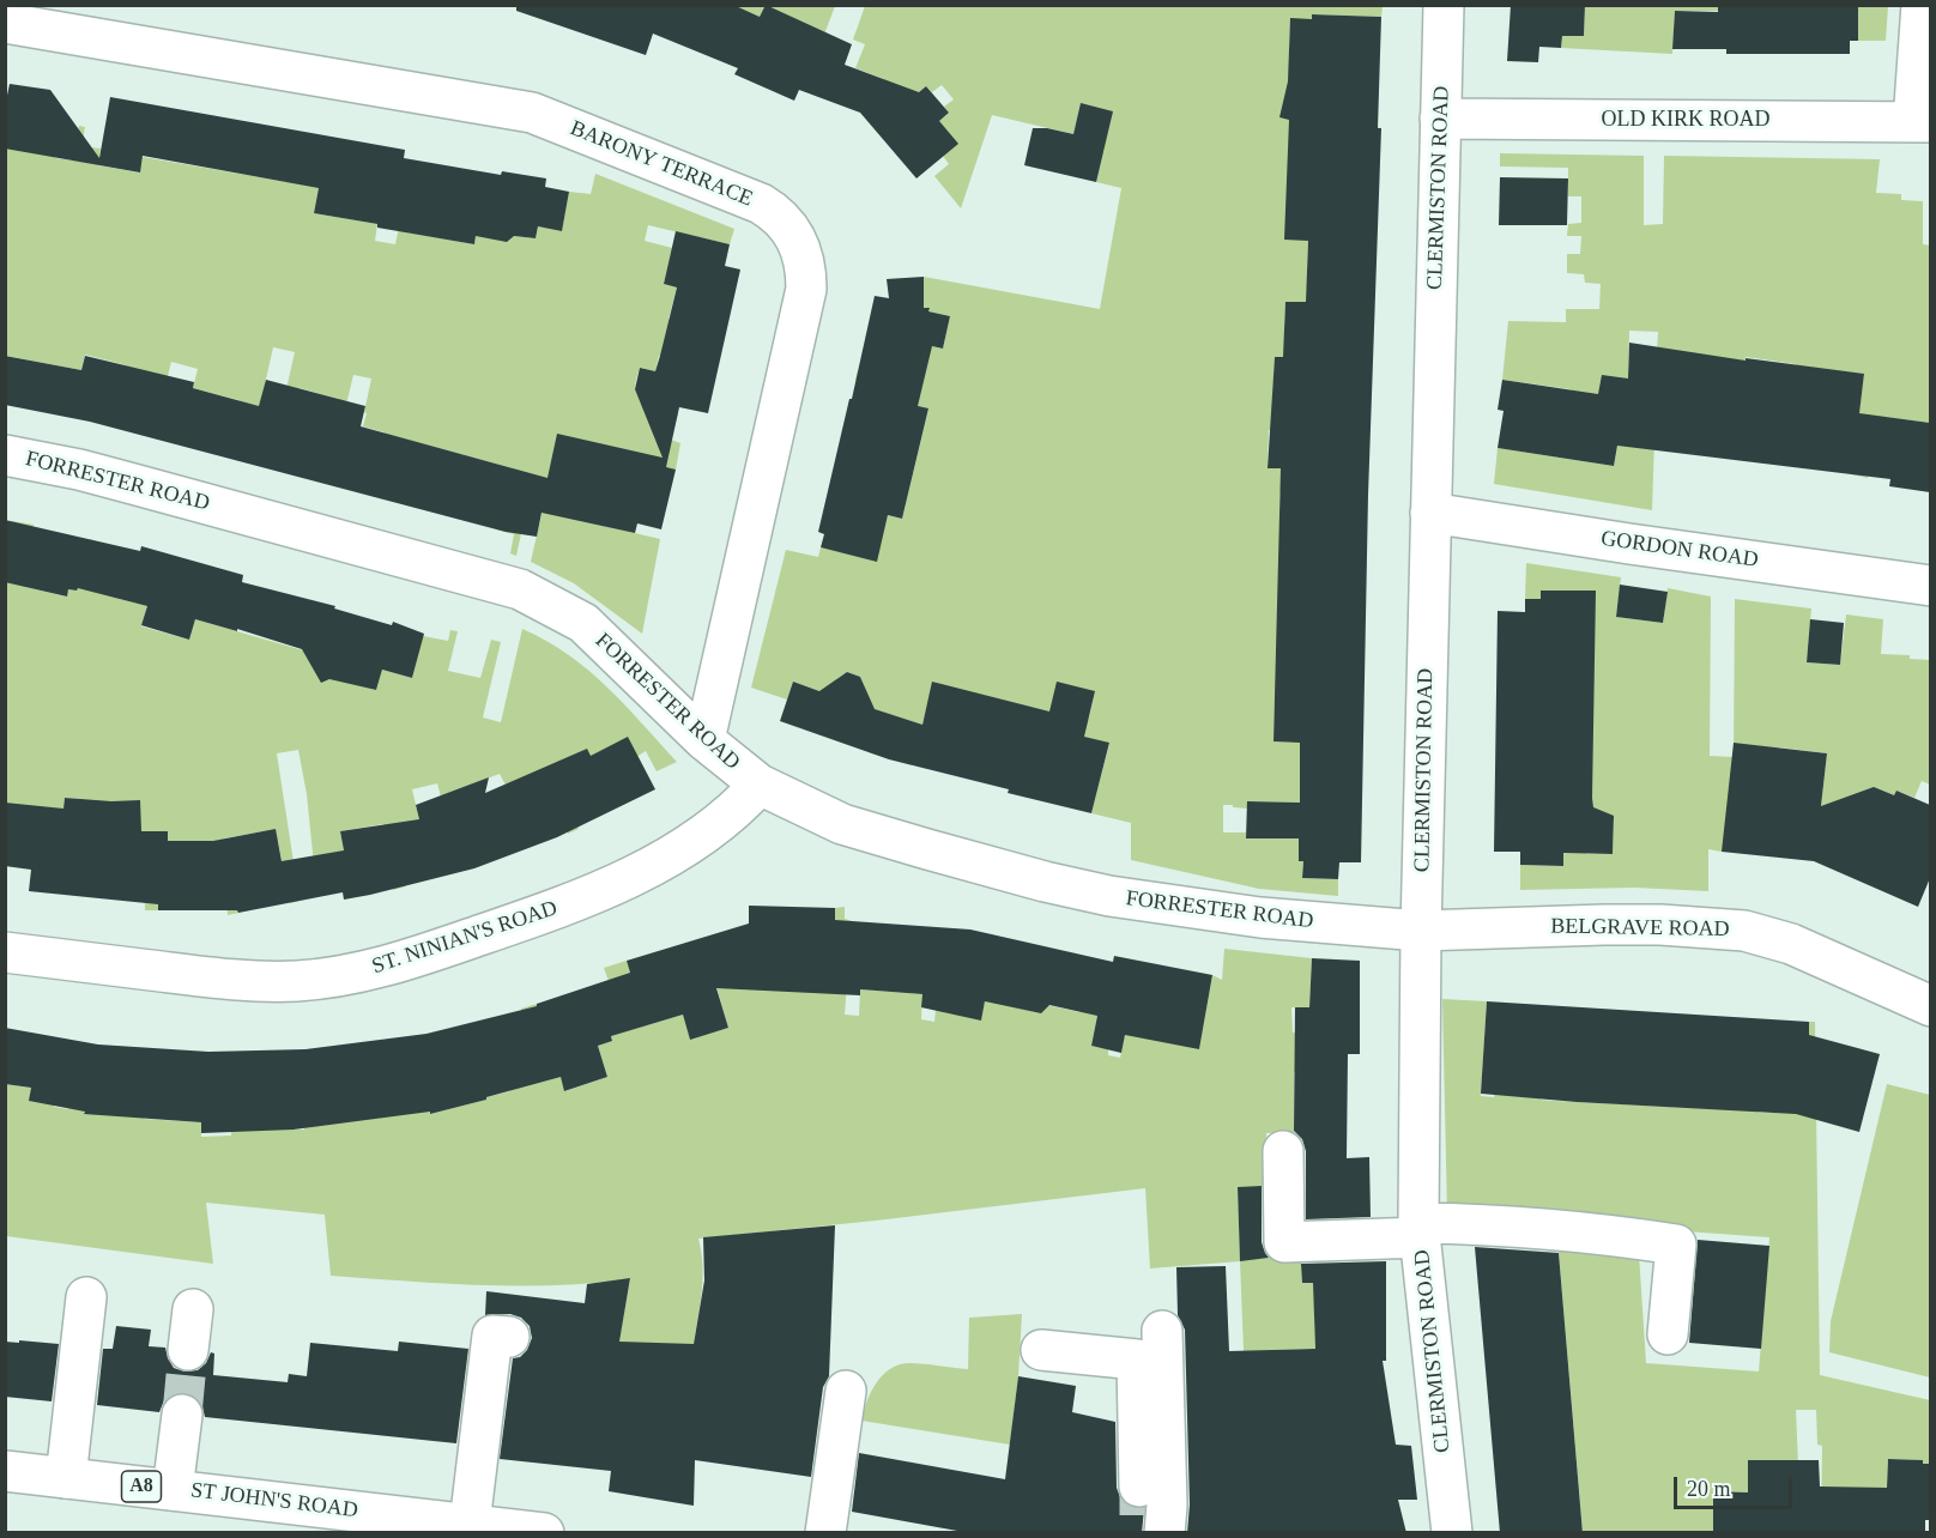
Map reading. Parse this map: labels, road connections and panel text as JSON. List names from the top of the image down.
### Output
{
  "streets": {
    "street": [
      "OLD KIRK ROAD",
      "BARONY TERRACE",
      "CLERMISTON ROAD",
      "FORRESTER ROAD",
      "GORDON ROAD",
      "BELGRAVE ROAD",
      "ST. NINIAN'S ROAD",
      "A8",
      "ST JOHN'S ROAD"
    ]
  },
  "crossings": [
    ["OLD KIRK ROAD", "CLERMISTON ROAD"],
    ["BARONY TERRACE", "FORRESTER ROAD"],
    ["CLERMISTON ROAD", "FORRESTER ROAD"],
    ["CLERMISTON ROAD", "GORDON ROAD"],
    ["CLERMISTON ROAD", "BELGRAVE ROAD"],
    ["FORRESTER ROAD", "BELGRAVE ROAD"],
    ["FORRESTER ROAD", "ST. NINIAN'S ROAD"]
  ],
  "scale_bar": "20 m"
}
